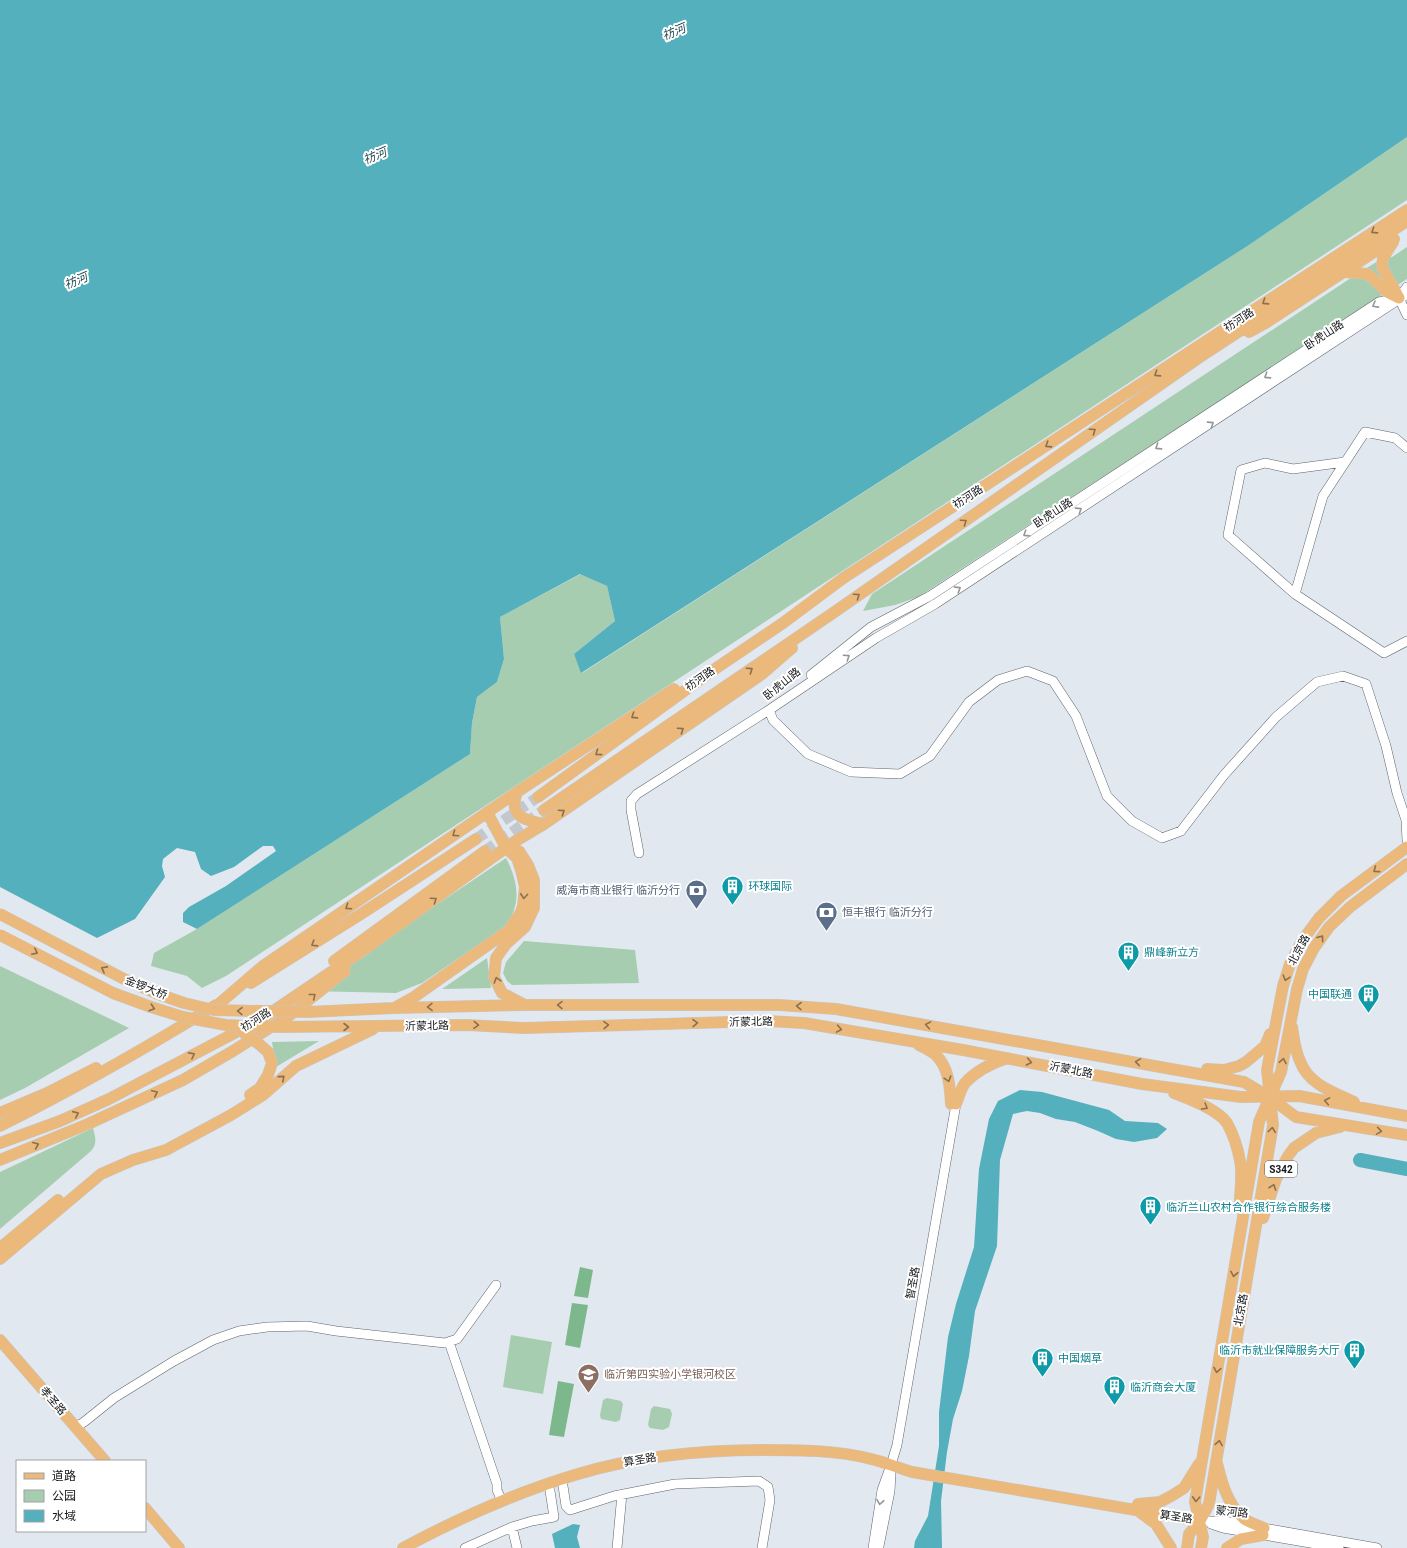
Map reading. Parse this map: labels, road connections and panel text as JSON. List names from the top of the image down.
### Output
{
  "streets": {
    "main road": [
      "祊河路",
      "北京路",
      "金锣大桥",
      "沂蒙北路",
      "S342",
      "孝圣路",
      "算圣路"
    ],
    "street": ["卧虎山路", "智圣路", "蒙河路"]
  },
  "crossings": [
    ["北京路", "沂蒙北路"],
    ["北京路", "S342"],
    ["北京路", "算圣路"],
    ["北京路", "蒙河路"],
    ["金锣大桥", "沂蒙北路"],
    ["沂蒙北路", "S342"],
    ["智圣路", "算圣路"],
    ["算圣路", "蒙河路"]
  ],
  "water": ["祊河"],
  "places": {
    "building": [
      "环球国际",
      "鼎峰新立方",
      "中国联通",
      "临沂兰山农村合作银行综合服务楼",
      "临沂市就业保障服务大厅",
      "中国烟草",
      "临沂商会大厦"
    ],
    "bank": ["威海市商业银行 临沂分行", "恒丰银行 临沂分行"],
    "school or university": ["临沂第四实验小学银河校区"]
  },
  "legend": ["道路", "公园", "水域"]
}
